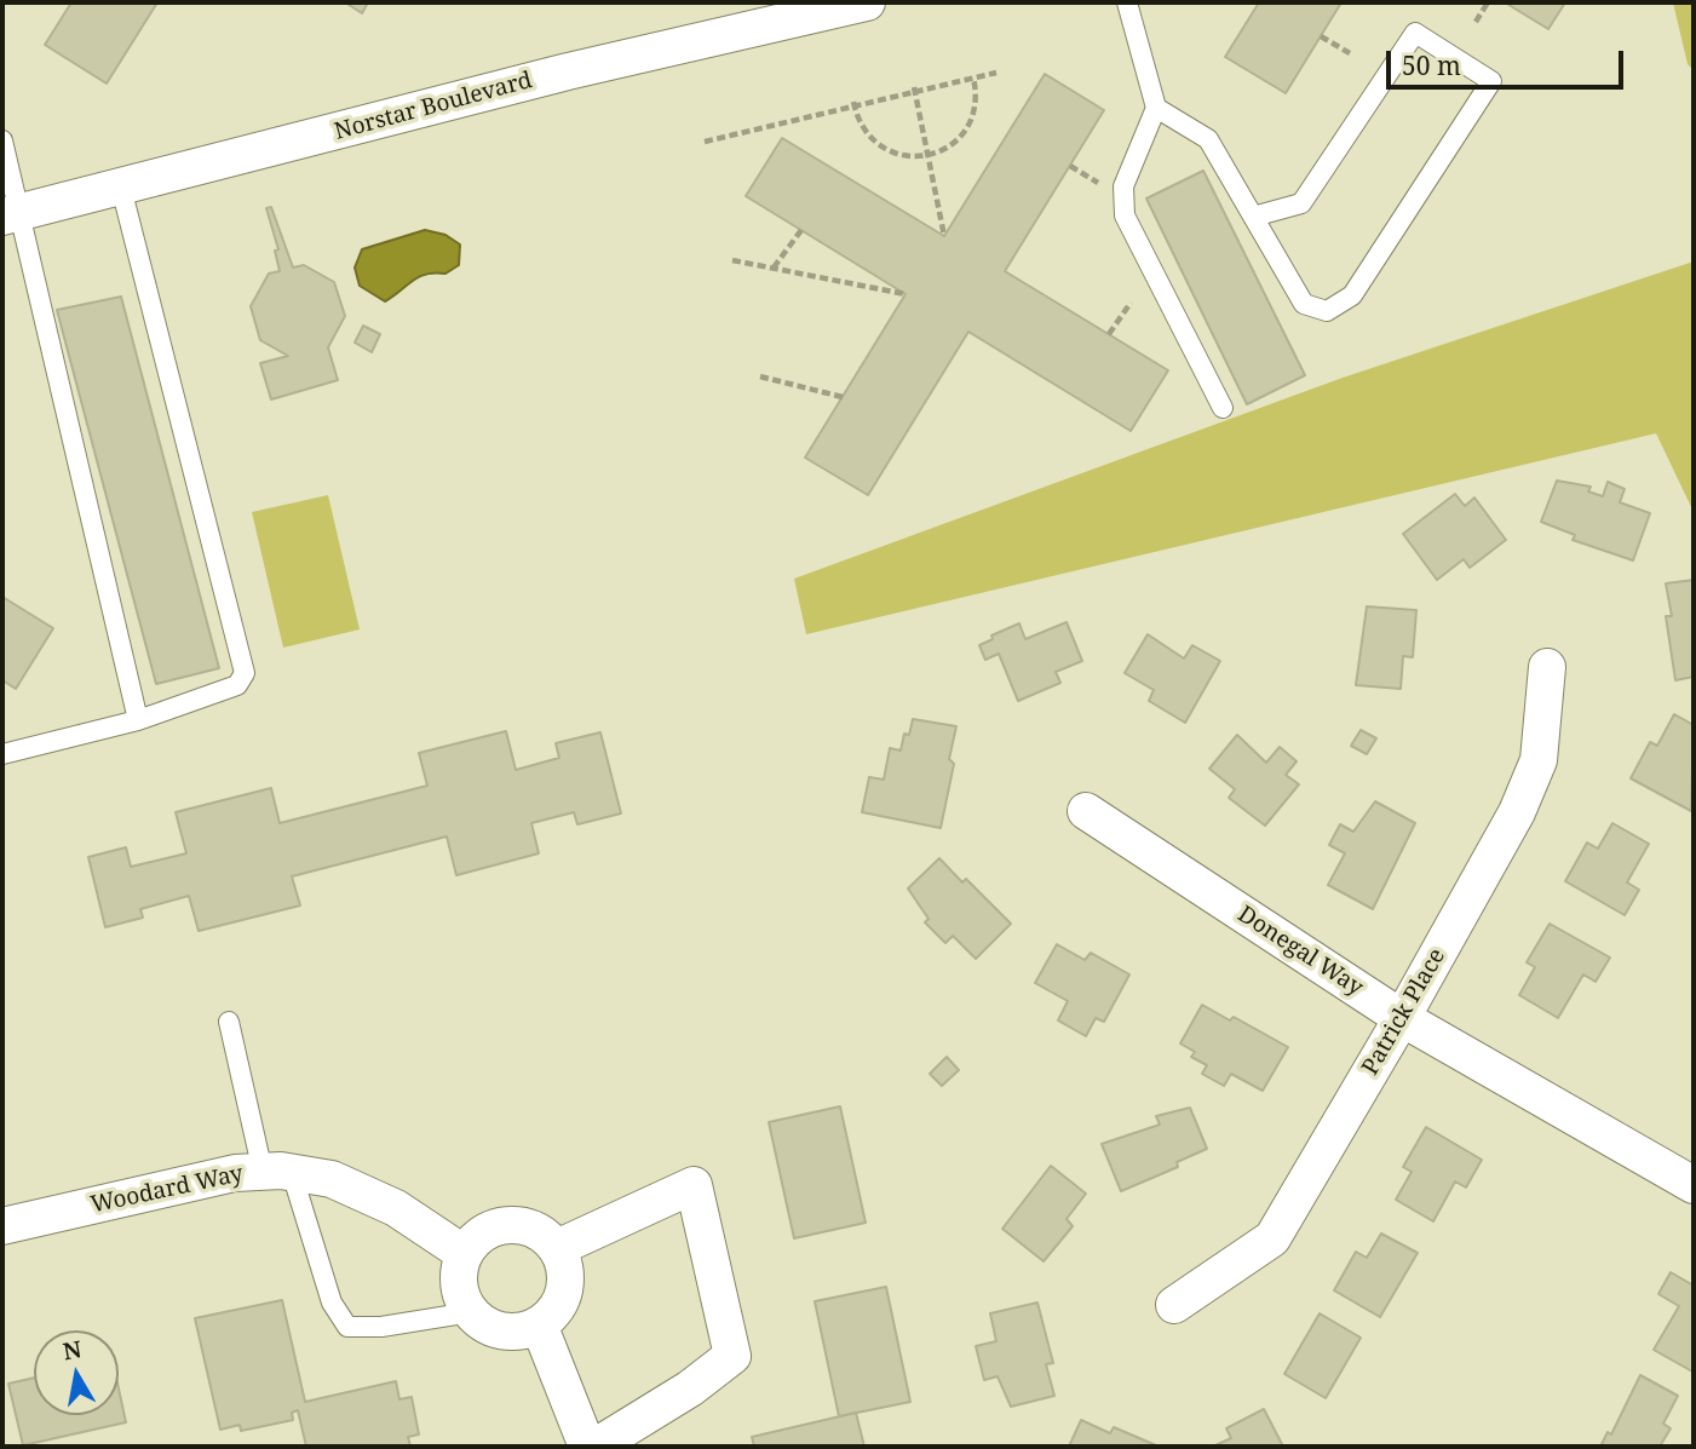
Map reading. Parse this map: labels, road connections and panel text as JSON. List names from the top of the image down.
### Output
{
  "streets": {
    "street": [
      "Norstar Boulevard",
      "Donegal Way",
      "Patrick Place",
      "Woodard Way"
    ]
  },
  "crossings": [
    ["Donegal Way", "Patrick Place"]
  ],
  "scale_bar": "50 m",
  "north": "top"
}
